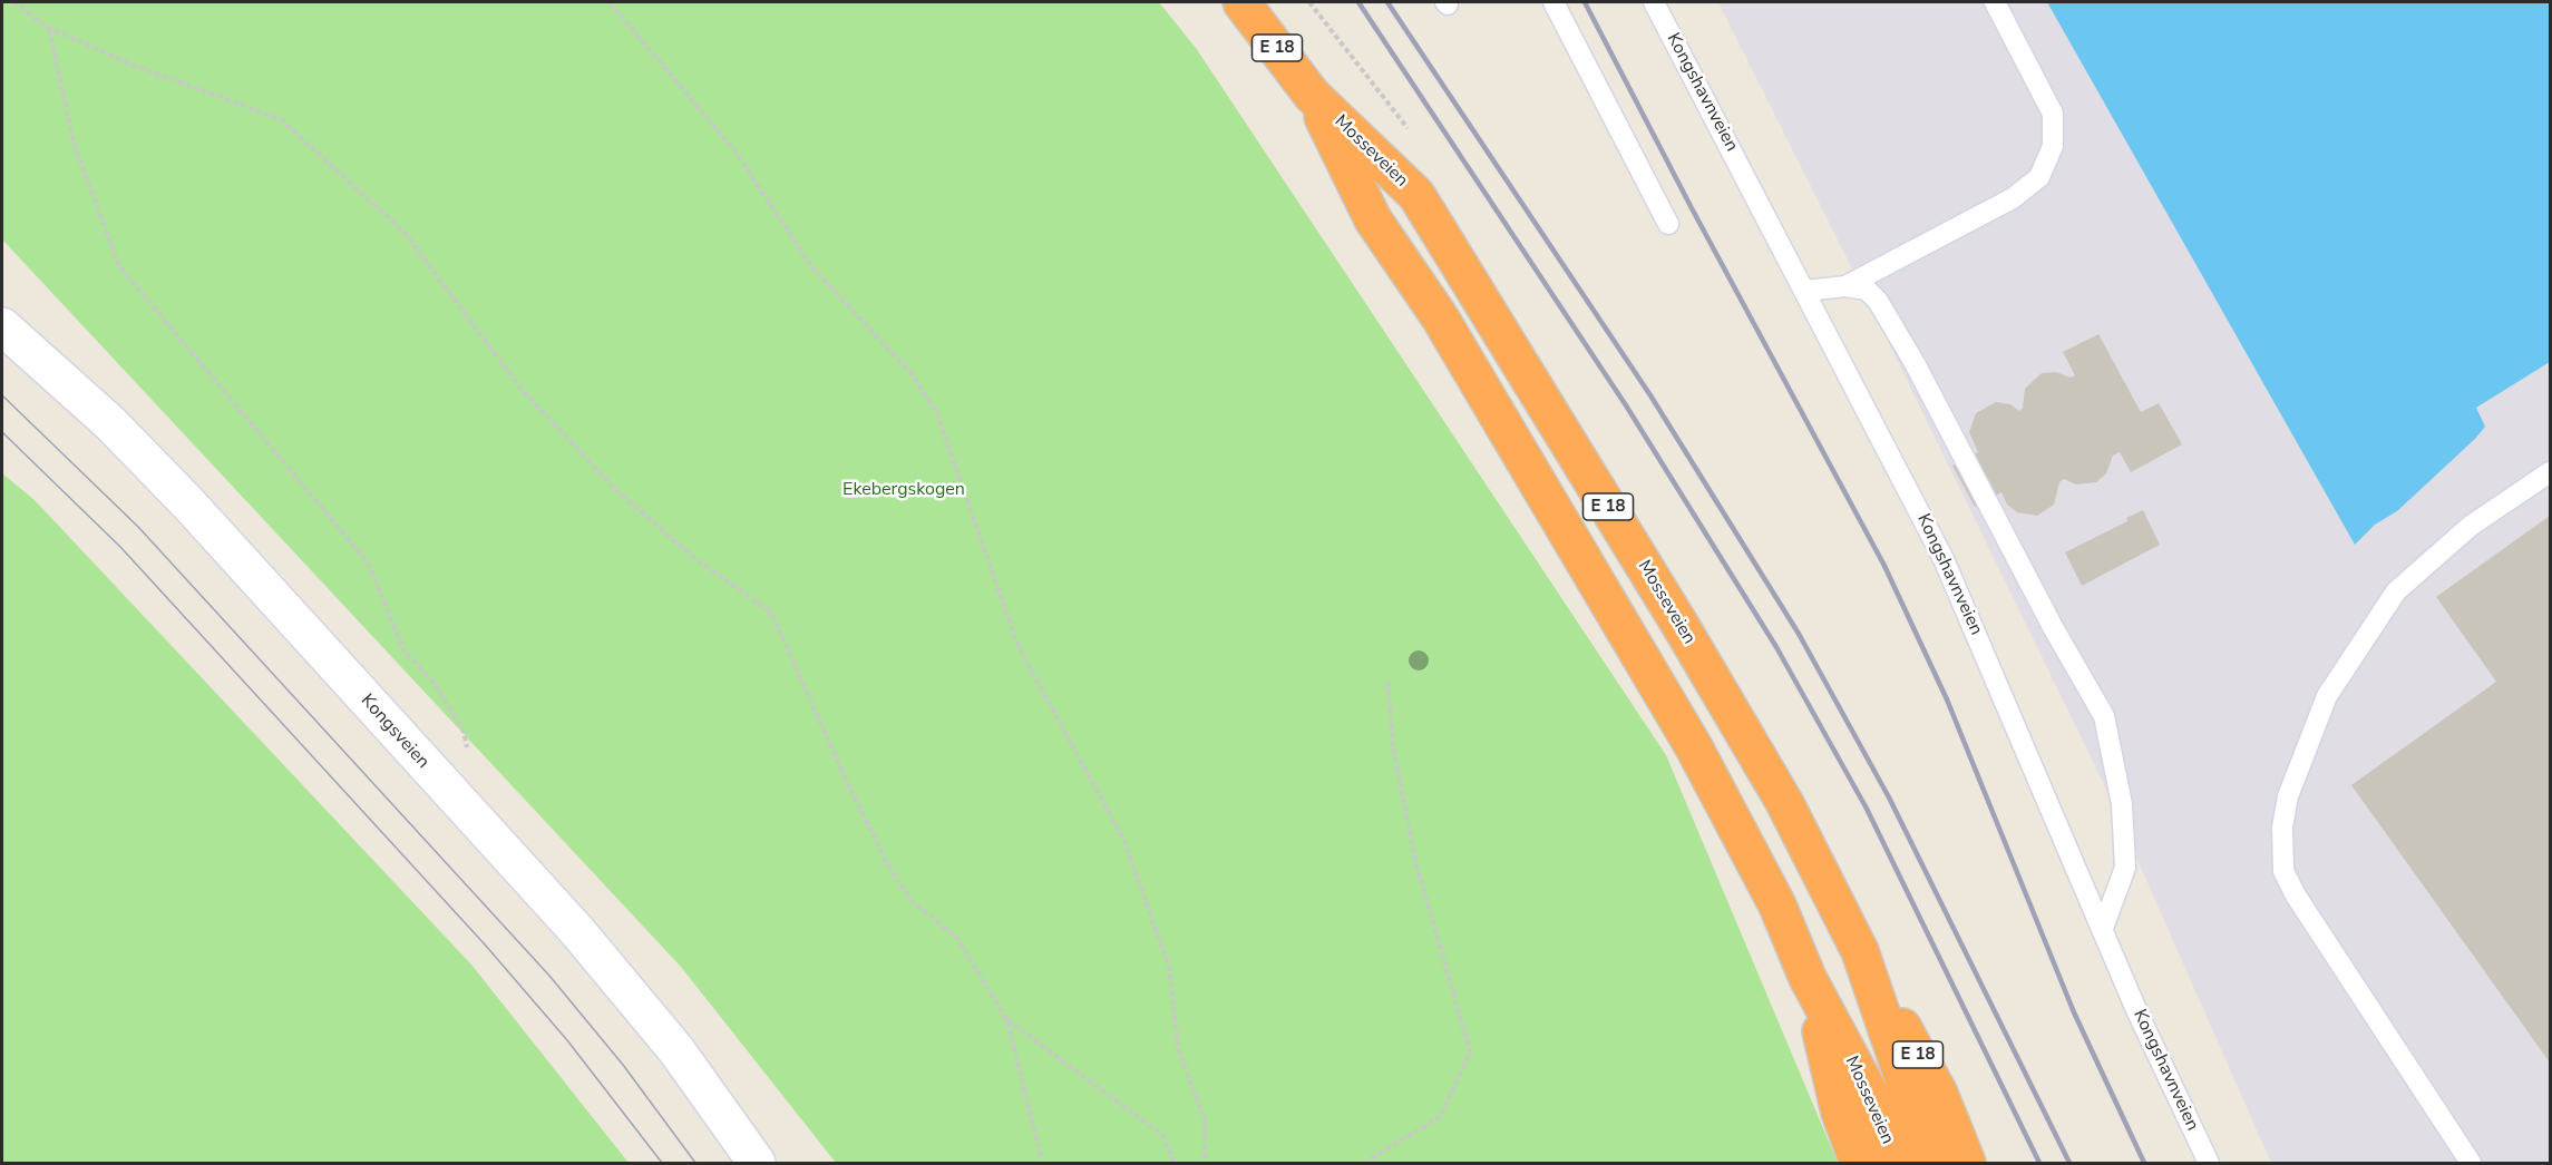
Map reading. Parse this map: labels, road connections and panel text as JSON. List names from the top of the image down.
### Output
{
  "streets": {
    "highway": ["E 18", "Mosseveien"],
    "main road": ["Kongsveien"],
    "lane": ["Kongshavnveien"]
  },
  "crossings": [
    ["E 18", "Mosseveien"]
  ],
  "parks": ["Ekebergskogen"]
}
